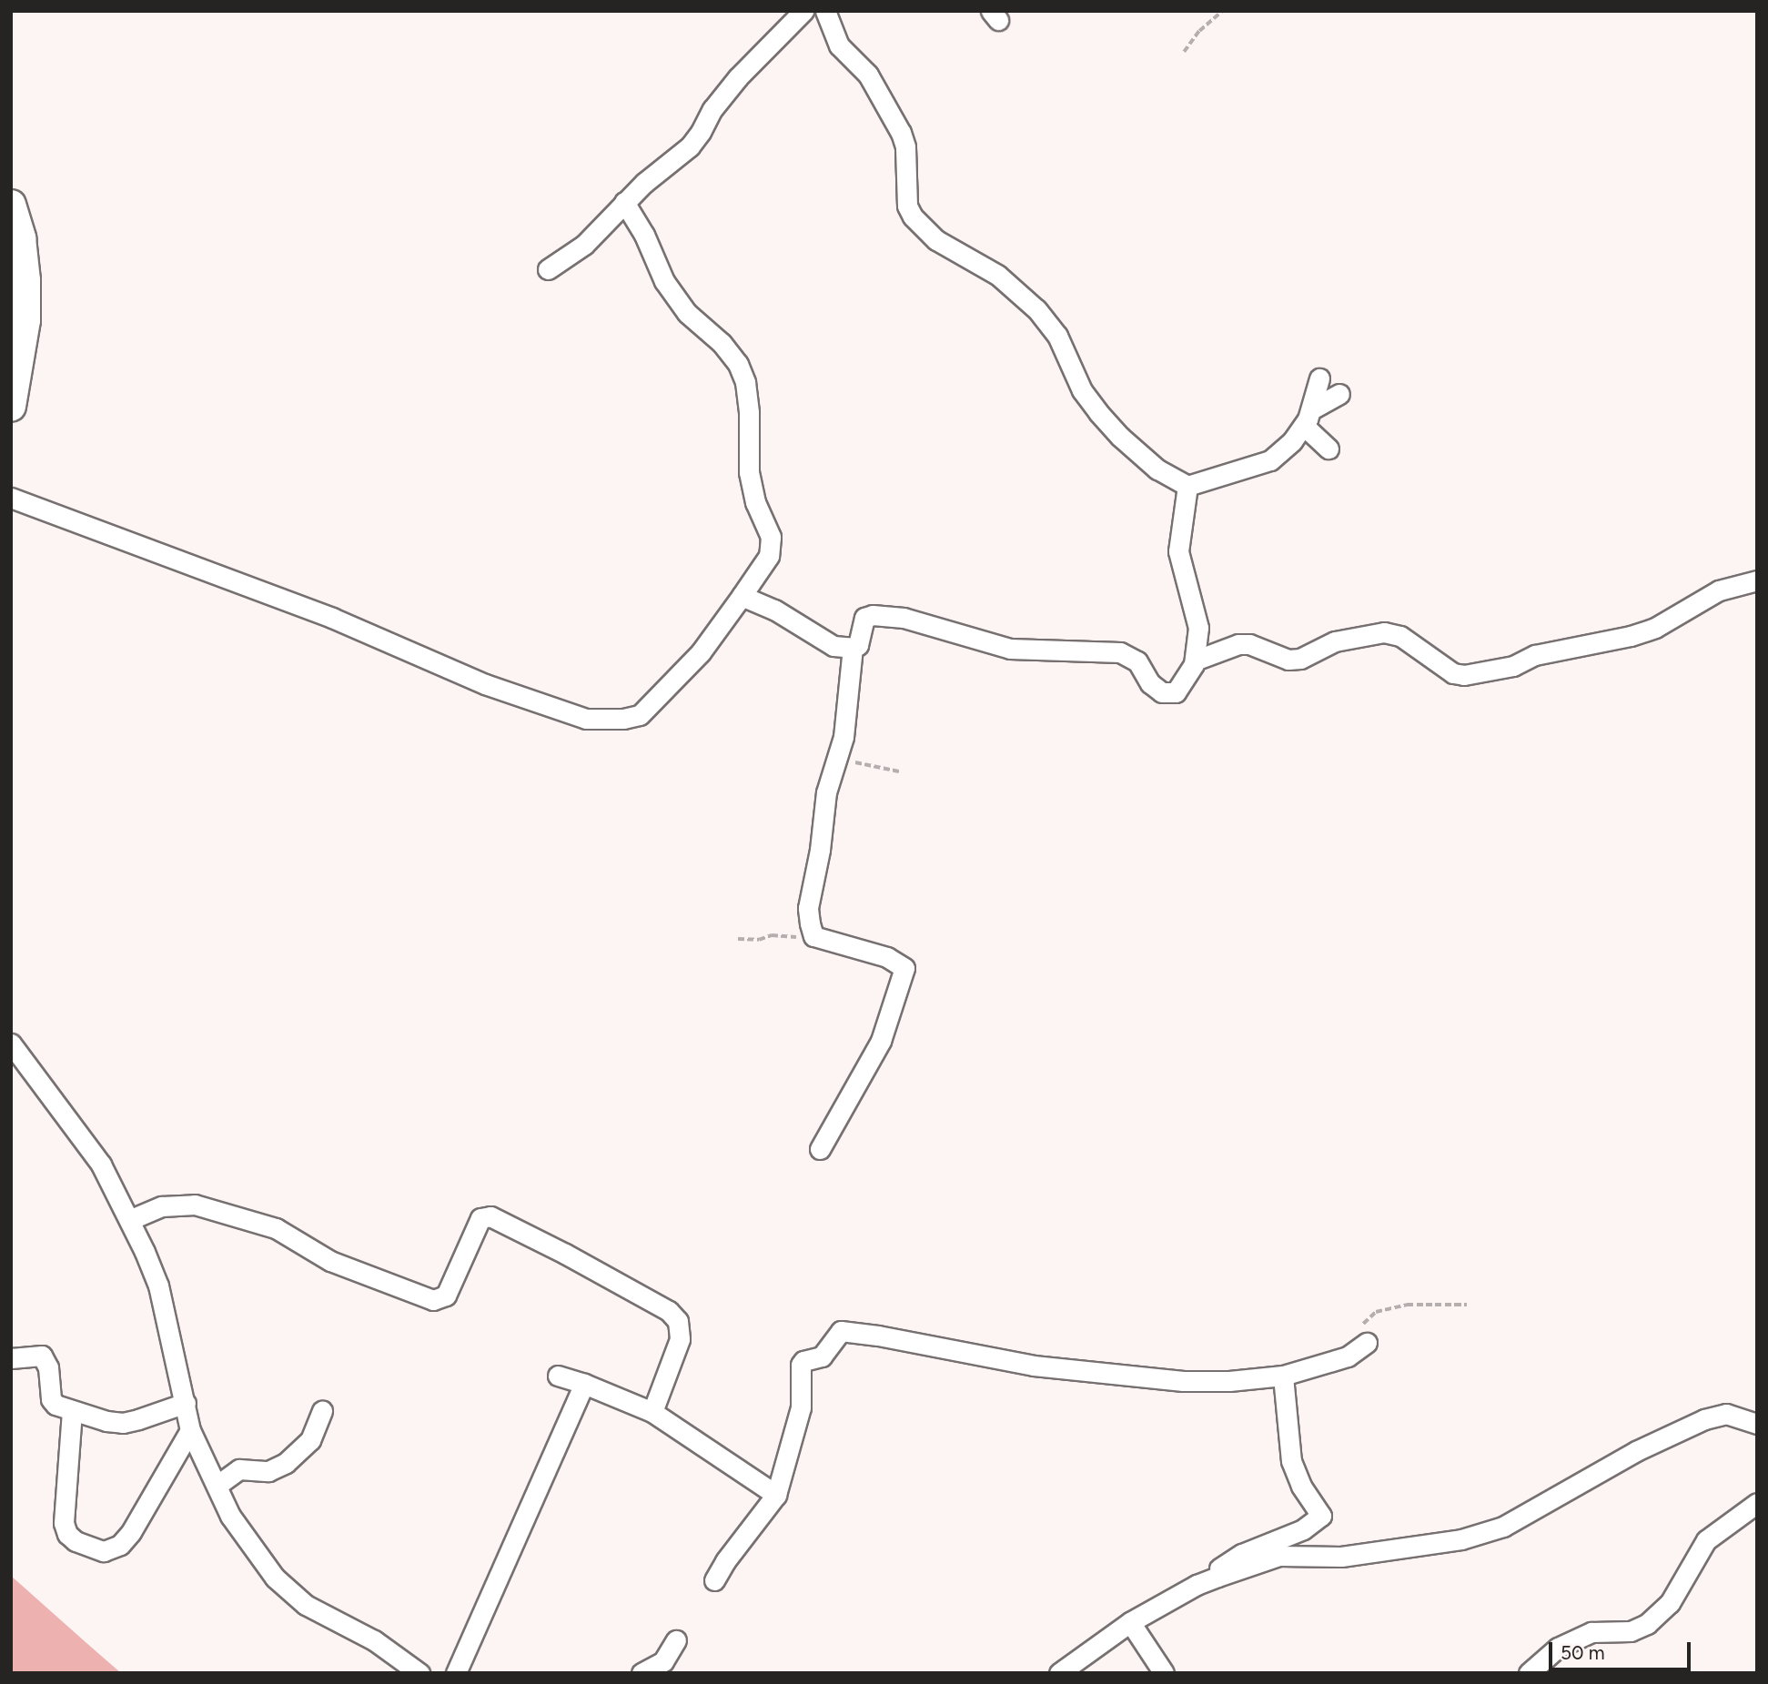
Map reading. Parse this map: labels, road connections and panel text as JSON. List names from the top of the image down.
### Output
{
  "scale_bar": "50 m"
}
